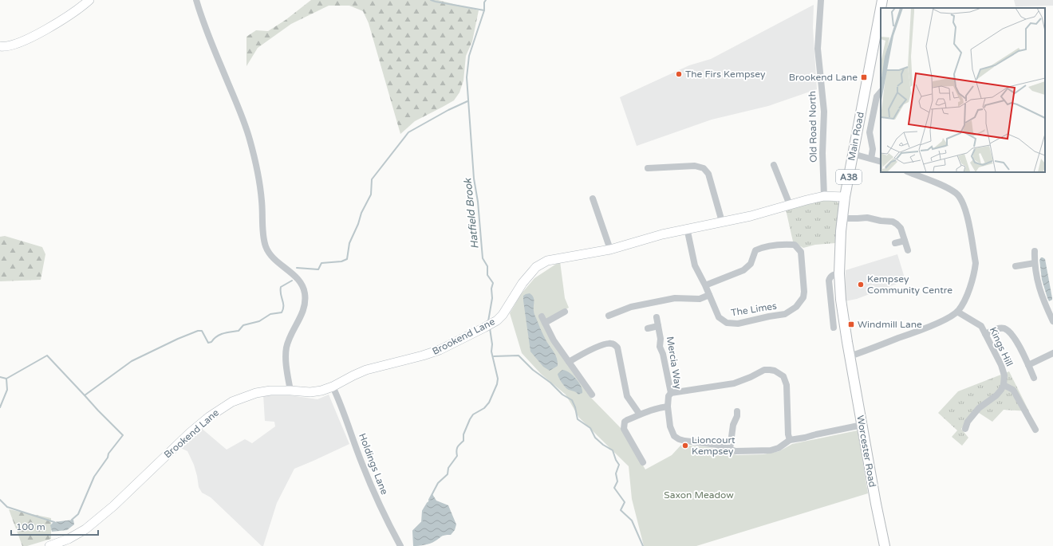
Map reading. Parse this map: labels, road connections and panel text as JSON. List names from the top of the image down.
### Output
{
  "streets": {
    "main road": ["Main Road", "A38", "Worcester Road"],
    "street": [
      "Old Road North",
      "The Limes",
      "Brookend Lane",
      "Kings Hill",
      "Mercia Way",
      "Holdings Lane"
    ]
  },
  "crossings": [
    ["Old Road North", "Brookend Lane"],
    ["Main Road", "Brookend Lane"],
    ["Main Road", "Worcester Road"],
    ["The Limes", "Brookend Lane"],
    ["Brookend Lane", "Holdings Lane"],
    ["Mercia Way", "Worcester Road"]
  ],
  "water": ["Hatfield Brook"],
  "parks": ["Saxon Meadow"],
  "places": {
    "other": ["The Firs Kempsey", "Kempsey Community Centre", "Lioncourt Kempsey"],
    "transit": ["Brookend Lane", "Windmill Lane"]
  },
  "scale_bar": "100 m"
}
